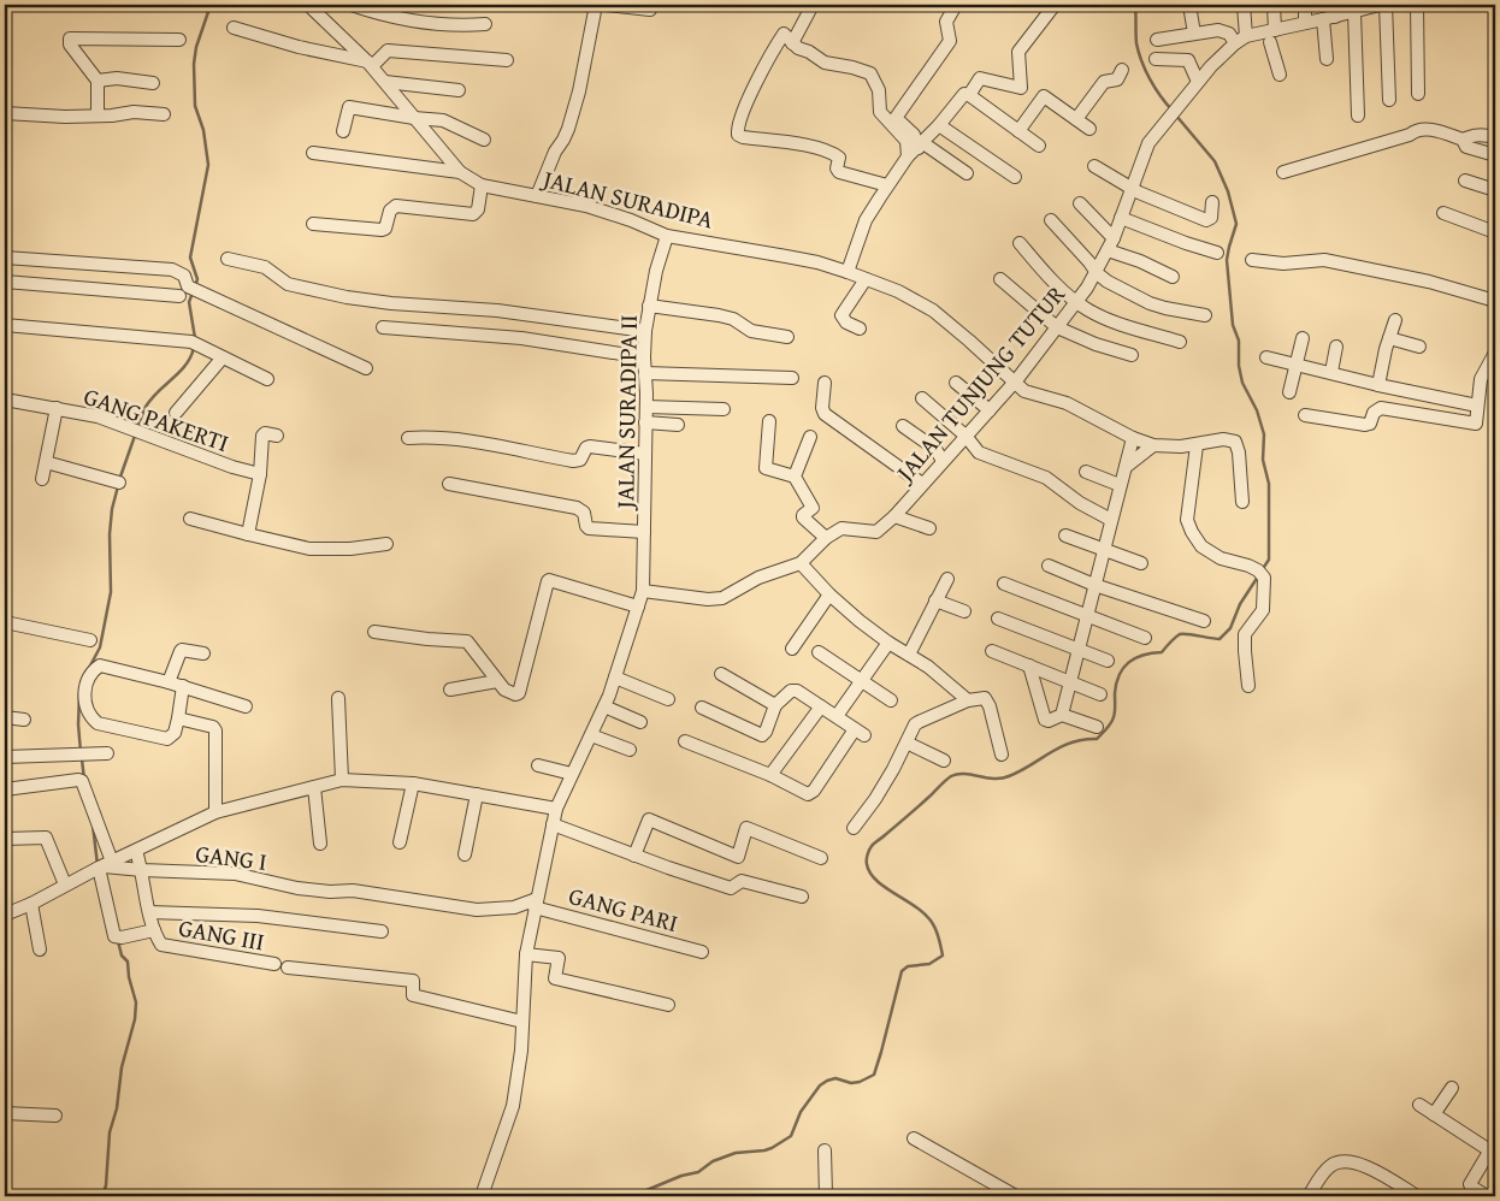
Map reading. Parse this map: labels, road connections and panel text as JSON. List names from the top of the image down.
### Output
{
  "streets": {
    "street": [
      "JALAN SURADIPA",
      "JALAN TUNJUNG TUTUR",
      "JALAN SURADIPA II",
      "GANG PAKERTI",
      "GANG I",
      "GANG PARI",
      "GANG III"
    ]
  },
  "crossings": [
    ["JALAN SURADIPA", "JALAN TUNJUNG TUTUR"],
    ["JALAN SURADIPA", "JALAN SURADIPA II"],
    ["JALAN TUNJUNG TUTUR", "JALAN SURADIPA II"],
    ["JALAN SURADIPA II", "GANG I"],
    ["JALAN SURADIPA II", "GANG PARI"],
    ["GANG I", "GANG PARI"],
    ["GANG I", "GANG III"]
  ]
}
